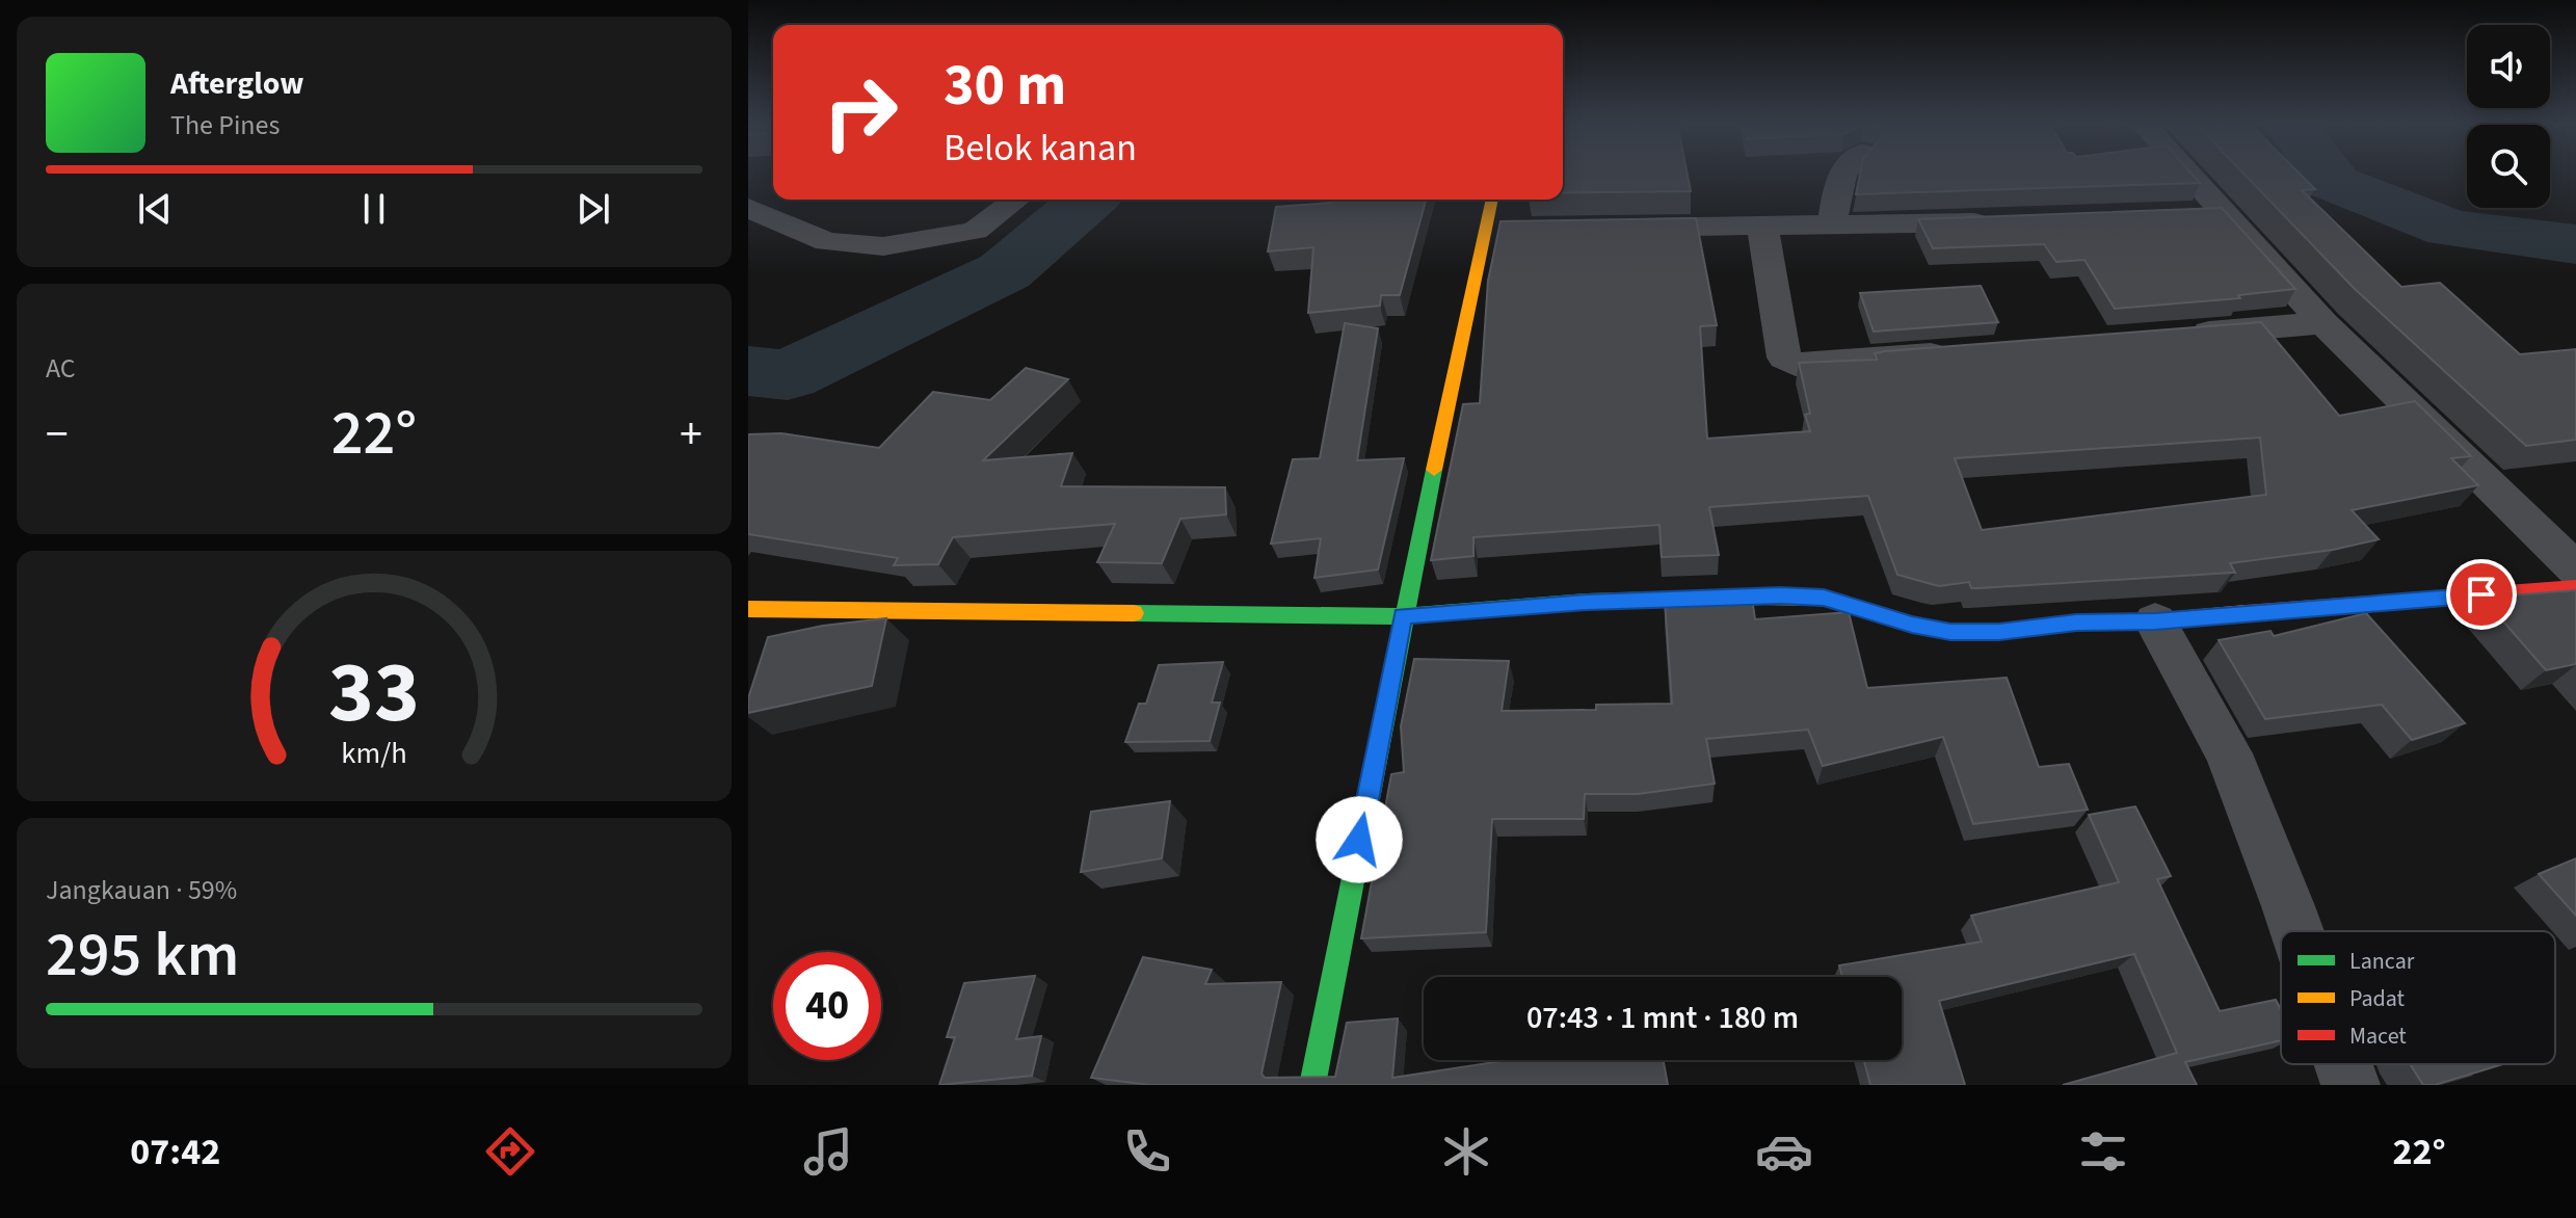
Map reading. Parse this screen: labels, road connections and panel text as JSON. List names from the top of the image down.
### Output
{
  "legend": ["Lancar", "Padat", "Macet"],
  "page": {
    "turn": ["30 m", "Belok kanan"],
    "song": ["Afterglow", "The Pines"],
    "tile": [
      "AC",
      ["Jangkauan · 59%", "295 km"]
    ],
    "heat": ["−", "22°", "+"],
    "limit": "40",
    "trip": "07:43 · 1 mnt · 180 m",
    "tabs": ["07:42", "22°"],
    "gauge": ["33", "km/h"]
  }
}
